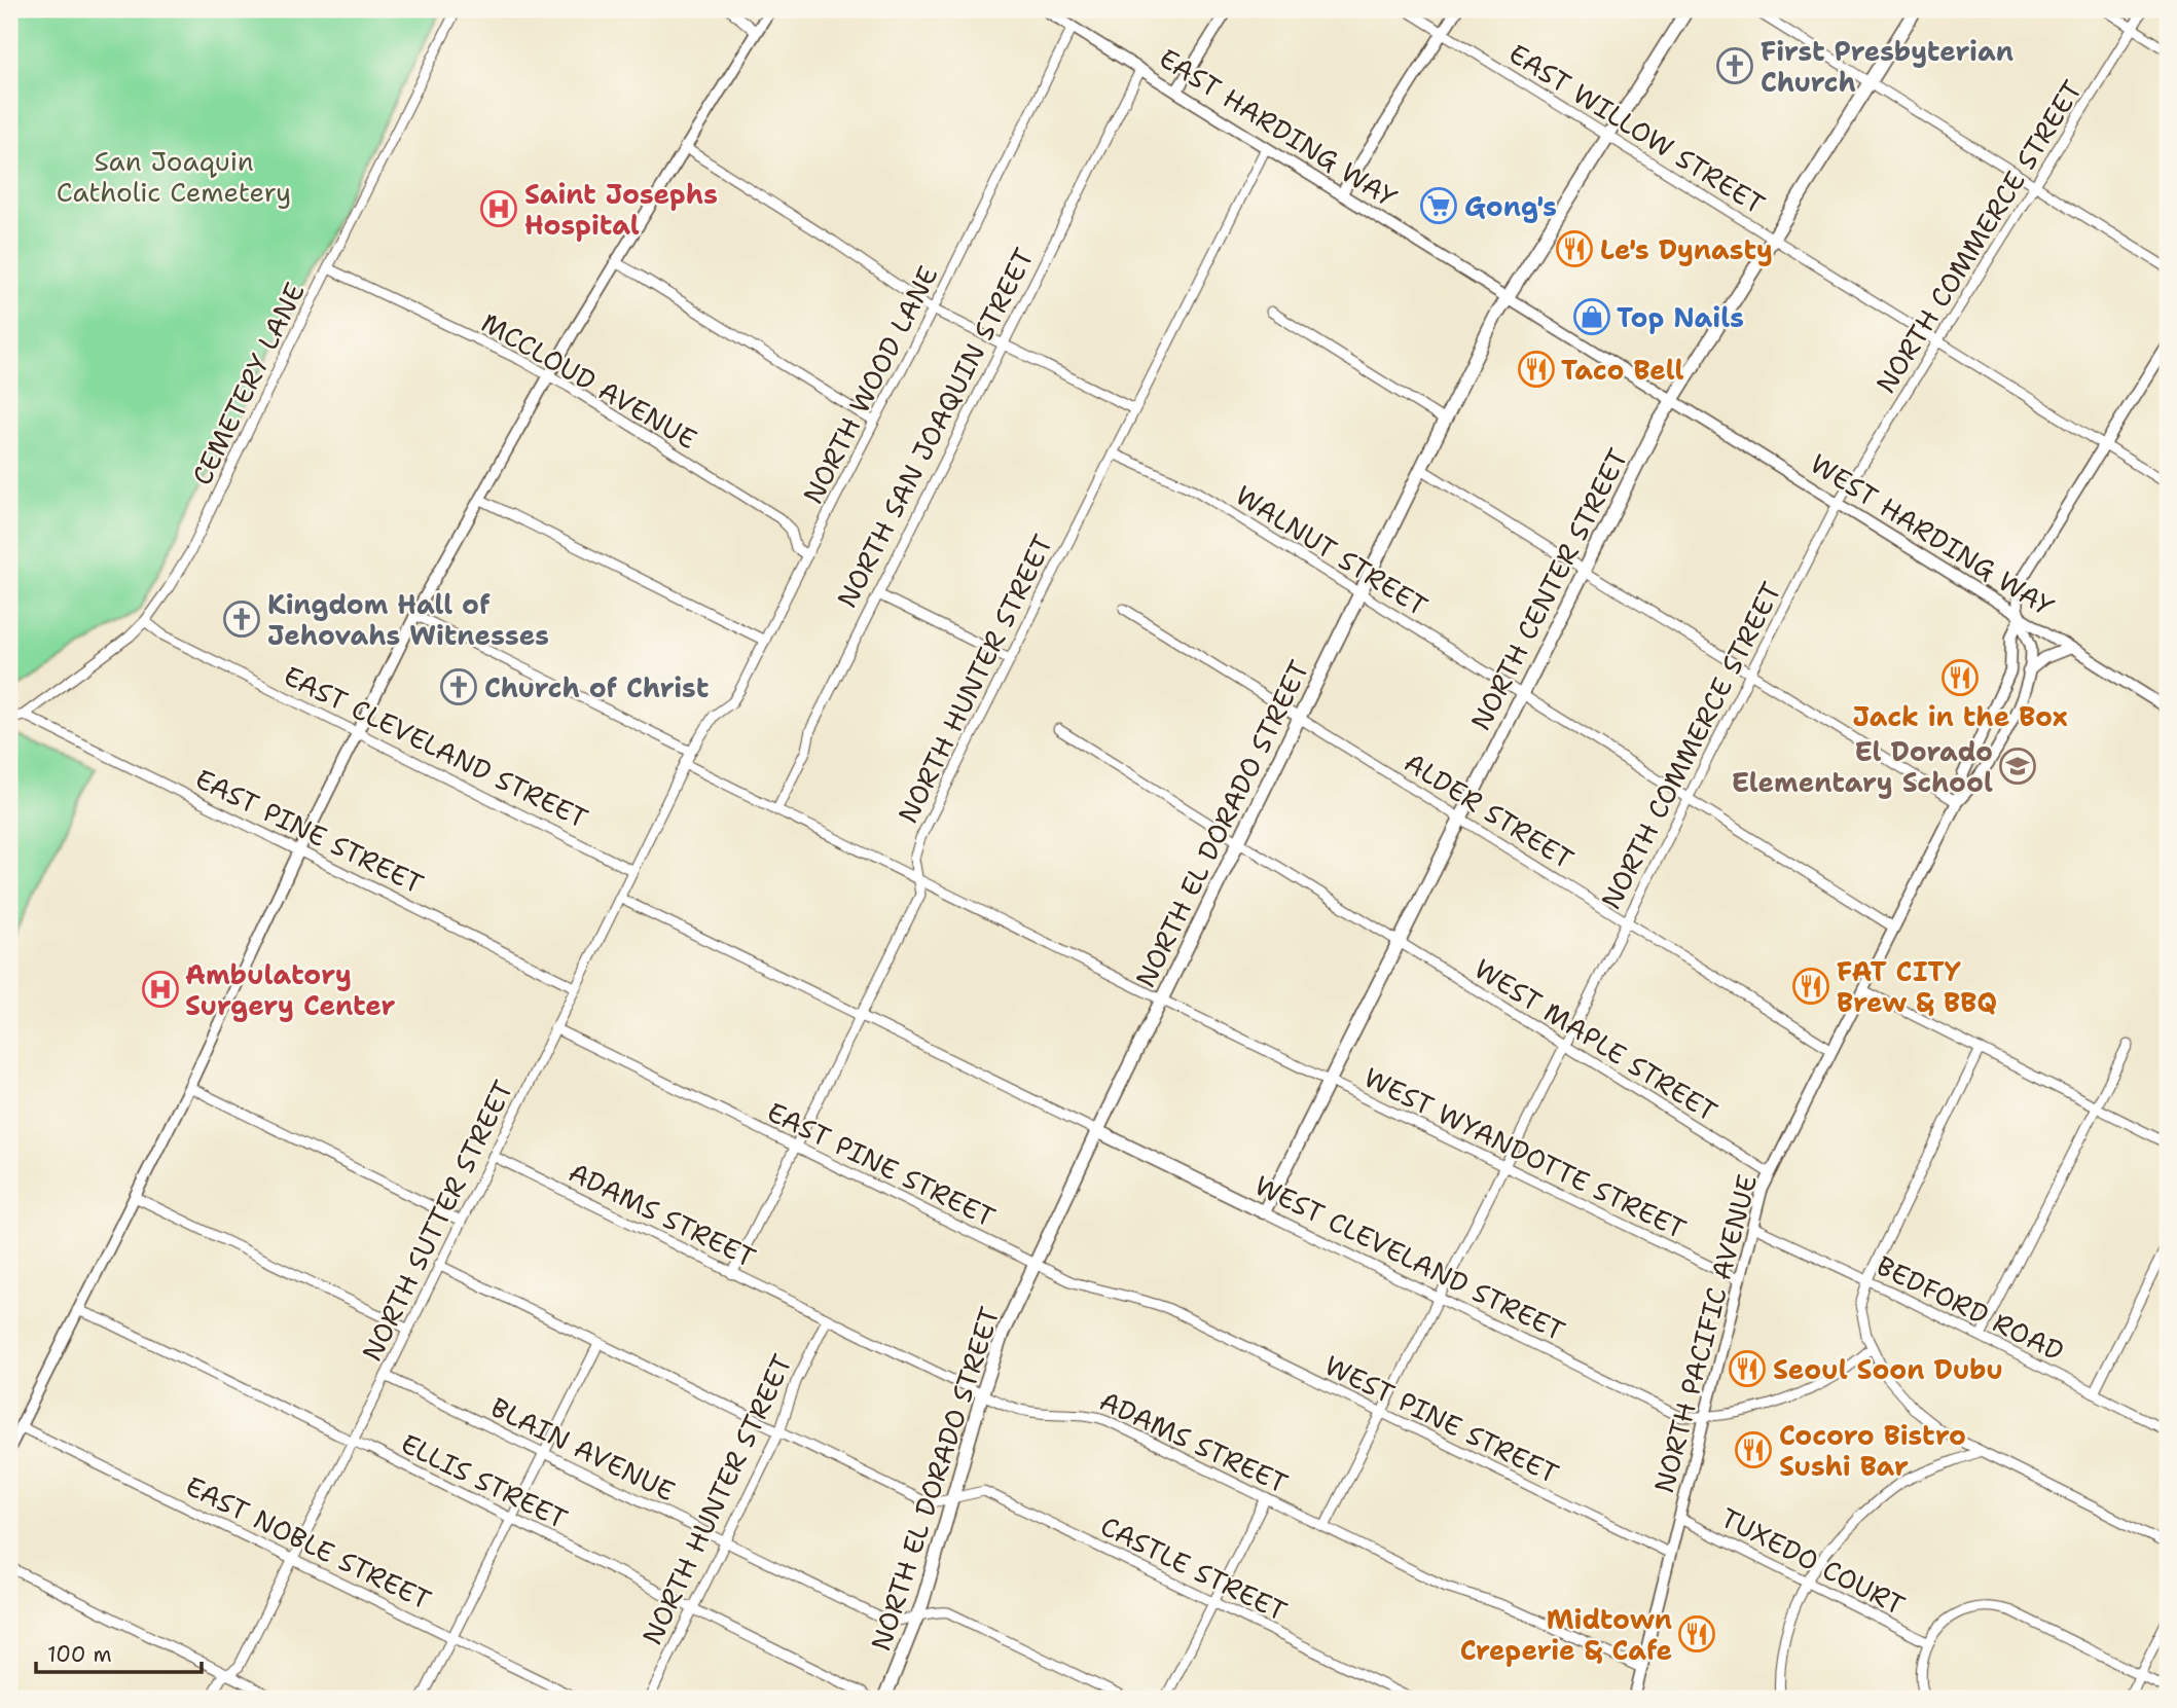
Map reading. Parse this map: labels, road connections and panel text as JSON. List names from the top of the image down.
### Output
{
  "streets": {
    "main road": ["NORTH CENTER STREET", "NORTH EL DORADO STREET", "WEST CLEVELAND STREET"],
    "street": [
      "EAST HARDING WAY",
      "EAST WILLOW STREET",
      "NORTH COMMERCE STREET",
      "MCCLOUD AVENUE",
      "CEMETERY LANE",
      "NORTH WOOD LANE",
      "NORTH SAN JOAQUIN STREET",
      "WEST HARDING WAY",
      "WALNUT STREET",
      "NORTH HUNTER STREET",
      "EAST CLEVELAND STREET",
      "ALDER STREET",
      "EAST PINE STREET",
      "WEST MAPLE STREET",
      "WEST WYANDOTTE STREET",
      "ADAMS STREET",
      "NORTH SUTTER STREET",
      "BEDFORD ROAD",
      "NORTH PACIFIC AVENUE",
      "WEST PINE STREET",
      "BLAIN AVENUE",
      "ELLIS STREET",
      "EAST NOBLE STREET",
      "TUXEDO COURT",
      "CASTLE STREET"
    ]
  },
  "crossings": [
    ["EAST HARDING WAY", "NORTH WOOD LANE"],
    ["EAST HARDING WAY", "NORTH SAN JOAQUIN STREET"],
    ["EAST HARDING WAY", "WEST HARDING WAY"],
    ["EAST HARDING WAY", "NORTH CENTER STREET"],
    ["EAST HARDING WAY", "NORTH HUNTER STREET"],
    ["EAST HARDING WAY", "NORTH EL DORADO STREET"],
    ["EAST WILLOW STREET", "NORTH COMMERCE STREET"],
    ["EAST WILLOW STREET", "NORTH CENTER STREET"],
    ["EAST WILLOW STREET", "NORTH EL DORADO STREET"],
    ["NORTH COMMERCE STREET", "WEST HARDING WAY"],
    ["NORTH COMMERCE STREET", "WALNUT STREET"],
    ["NORTH COMMERCE STREET", "ALDER STREET"],
    ["NORTH COMMERCE STREET", "WEST MAPLE STREET"],
    ["NORTH COMMERCE STREET", "WEST WYANDOTTE STREET"],
    ["NORTH COMMERCE STREET", "ADAMS STREET"],
    ["NORTH COMMERCE STREET", "WEST CLEVELAND STREET"],
    ["NORTH COMMERCE STREET", "WEST PINE STREET"],
    ["MCCLOUD AVENUE", "CEMETERY LANE"],
    ["MCCLOUD AVENUE", "NORTH WOOD LANE"],
    ["CEMETERY LANE", "EAST CLEVELAND STREET"],
    ["CEMETERY LANE", "EAST PINE STREET"],
    ["NORTH WOOD LANE", "NORTH SUTTER STREET"],
    ["NORTH SAN JOAQUIN STREET", "WEST WYANDOTTE STREET"],
    ["WEST HARDING WAY", "NORTH CENTER STREET"],
    ["WEST HARDING WAY", "NORTH PACIFIC AVENUE"],
    ["WALNUT STREET", "NORTH CENTER STREET"],
    ["WALNUT STREET", "NORTH HUNTER STREET"],
    ["WALNUT STREET", "NORTH EL DORADO STREET"],
    ["WALNUT STREET", "NORTH PACIFIC AVENUE"],
    ["NORTH CENTER STREET", "ALDER STREET"],
    ["NORTH CENTER STREET", "WEST MAPLE STREET"],
    ["NORTH CENTER STREET", "WEST WYANDOTTE STREET"],
    ["NORTH CENTER STREET", "WEST CLEVELAND STREET"],
    ["NORTH HUNTER STREET", "EAST PINE STREET"],
    ["NORTH HUNTER STREET", "WEST WYANDOTTE STREET"],
    ["NORTH HUNTER STREET", "ADAMS STREET"],
    ["NORTH HUNTER STREET", "BLAIN AVENUE"],
    ["NORTH HUNTER STREET", "ELLIS STREET"],
    ["NORTH HUNTER STREET", "CASTLE STREET"],
    ["EAST CLEVELAND STREET", "NORTH SUTTER STREET"],
    ["ALDER STREET", "NORTH EL DORADO STREET"],
    ["ALDER STREET", "NORTH PACIFIC AVENUE"],
    ["NORTH EL DORADO STREET", "EAST PINE STREET"],
    ["NORTH EL DORADO STREET", "WEST MAPLE STREET"],
    ["NORTH EL DORADO STREET", "WEST WYANDOTTE STREET"],
    ["NORTH EL DORADO STREET", "ADAMS STREET"],
    ["NORTH EL DORADO STREET", "WEST CLEVELAND STREET"],
    ["NORTH EL DORADO STREET", "BLAIN AVENUE"],
    ["NORTH EL DORADO STREET", "CASTLE STREET"],
    ["EAST PINE STREET", "NORTH SUTTER STREET"],
    ["EAST PINE STREET", "WEST PINE STREET"],
    ["WEST MAPLE STREET", "NORTH PACIFIC AVENUE"],
    ["WEST WYANDOTTE STREET", "NORTH SUTTER STREET"],
    ["WEST WYANDOTTE STREET", "NORTH PACIFIC AVENUE"],
    ["ADAMS STREET", "NORTH SUTTER STREET"],
    ["ADAMS STREET", "NORTH PACIFIC AVENUE"],
    ["NORTH SUTTER STREET", "BLAIN AVENUE"],
    ["NORTH SUTTER STREET", "ELLIS STREET"],
    ["NORTH SUTTER STREET", "EAST NOBLE STREET"],
    ["NORTH SUTTER STREET", "CASTLE STREET"],
    ["WEST CLEVELAND STREET", "NORTH PACIFIC AVENUE"],
    ["BEDFORD ROAD", "NORTH PACIFIC AVENUE"],
    ["NORTH PACIFIC AVENUE", "WEST PINE STREET"],
    ["NORTH PACIFIC AVENUE", "TUXEDO COURT"]
  ],
  "parks": ["San Joaquin Catholic Cemetery"],
  "places": {
    "church": ["First Presbyterian Church", "Kingdom Hall of Jehovahs Witnesses", "Church of Christ"],
    "supermarket": ["Gong's"],
    "hospital": ["Saint Josephs Hospital", "Ambulatory Surgery Center"],
    "restaurant": [
      "Le's Dynasty",
      "Taco Bell",
      "Jack in the Box",
      "FAT CITY Brew & BBQ",
      "Seoul Soon Dubu",
      "Cocoro Bistro Sushi Bar",
      "Midtown Creperie & Cafe"
    ],
    "shop": ["Top Nails"],
    "school or university": ["El Dorado Elementary School"]
  },
  "scale_bar": "100 m"
}
